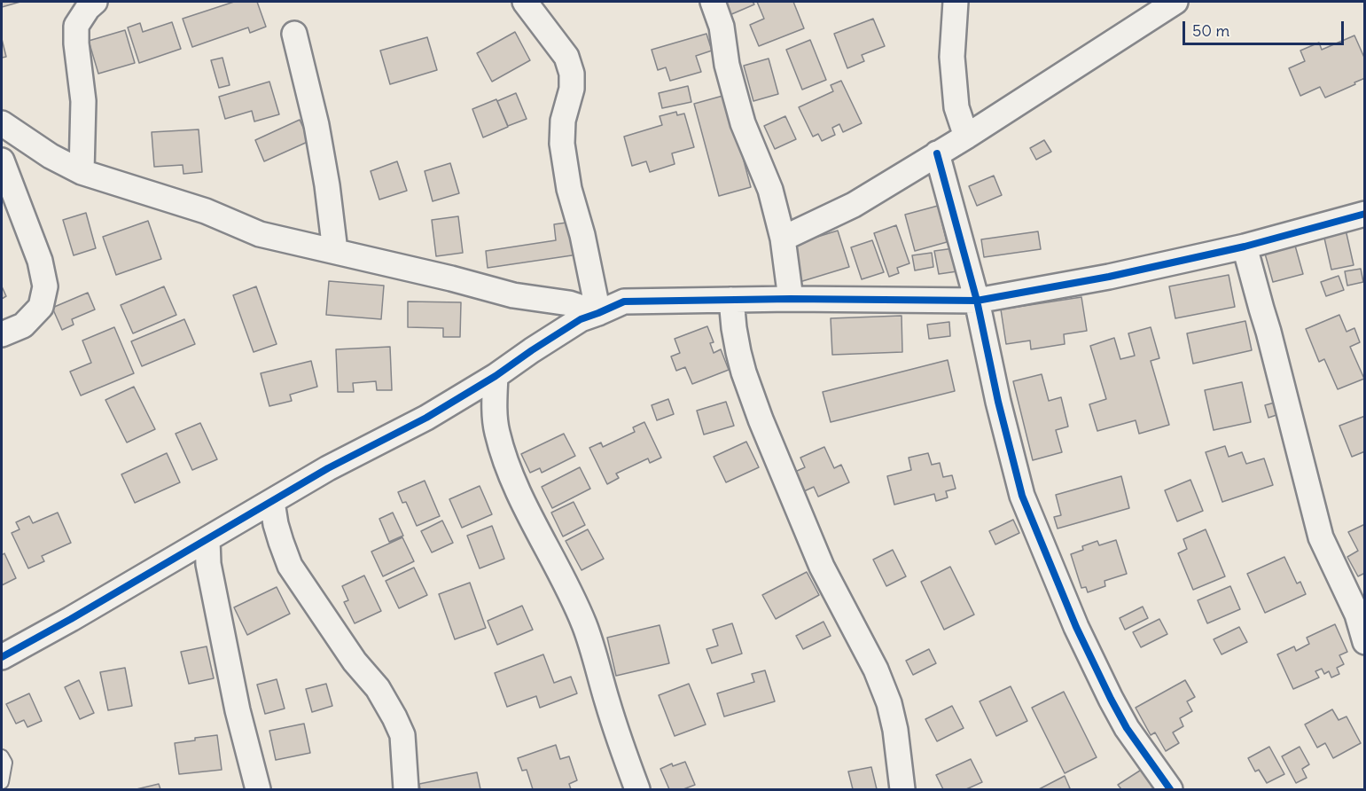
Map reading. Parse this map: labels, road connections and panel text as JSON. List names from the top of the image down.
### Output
{
  "scale_bar": "50 m"
}
